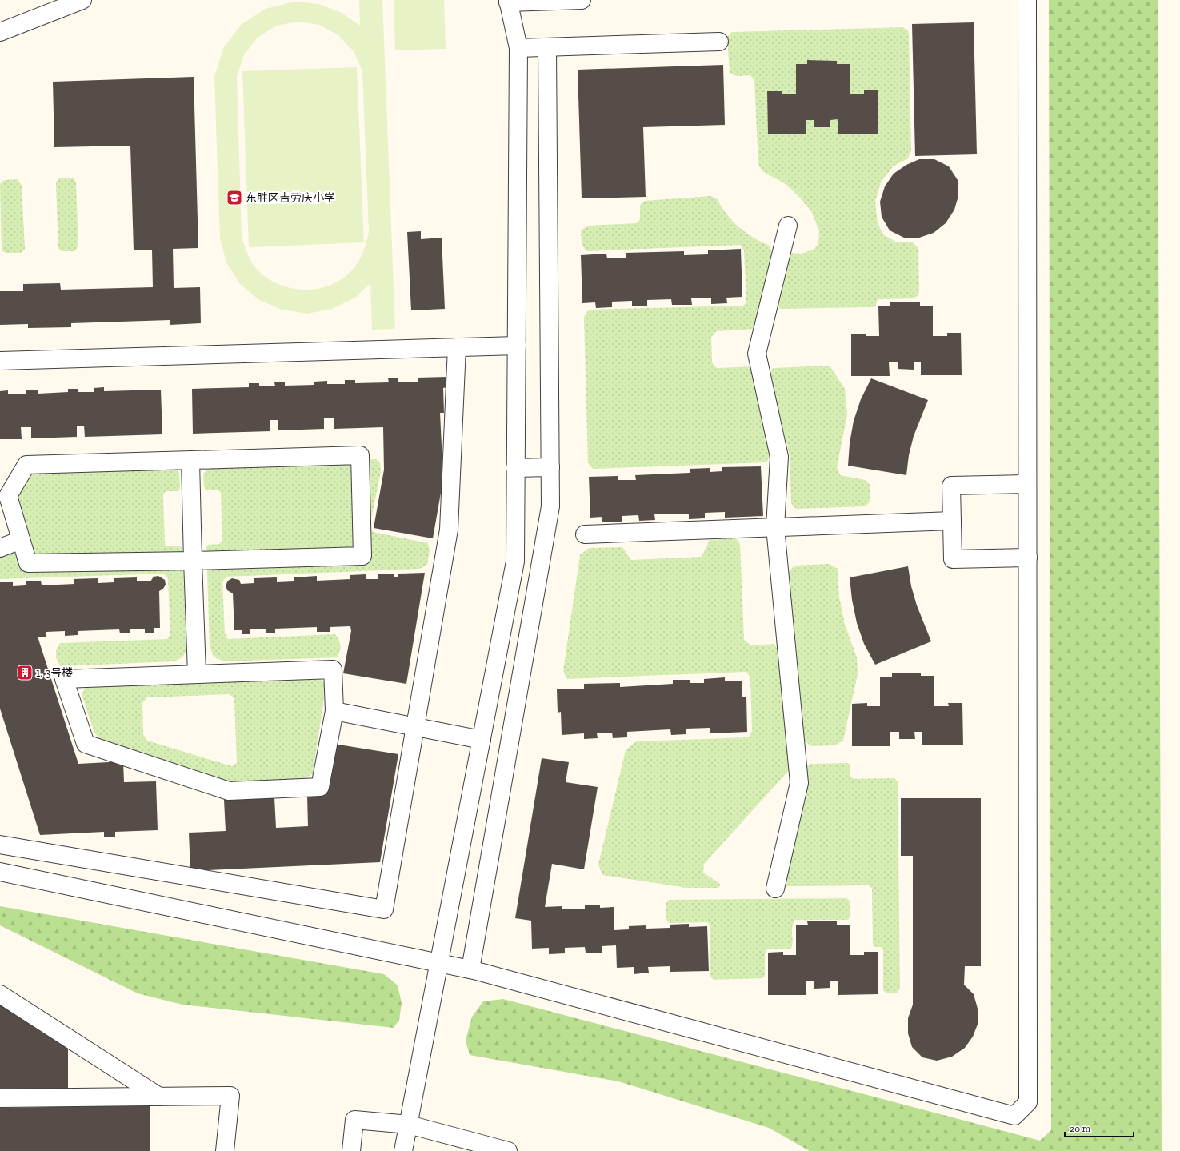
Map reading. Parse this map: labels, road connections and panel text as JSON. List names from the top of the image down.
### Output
{
  "places": {
    "school or university": ["东胜区吉劳庆小学"],
    "building": ["1, 3号楼"]
  },
  "scale_bar": "20 m"
}
